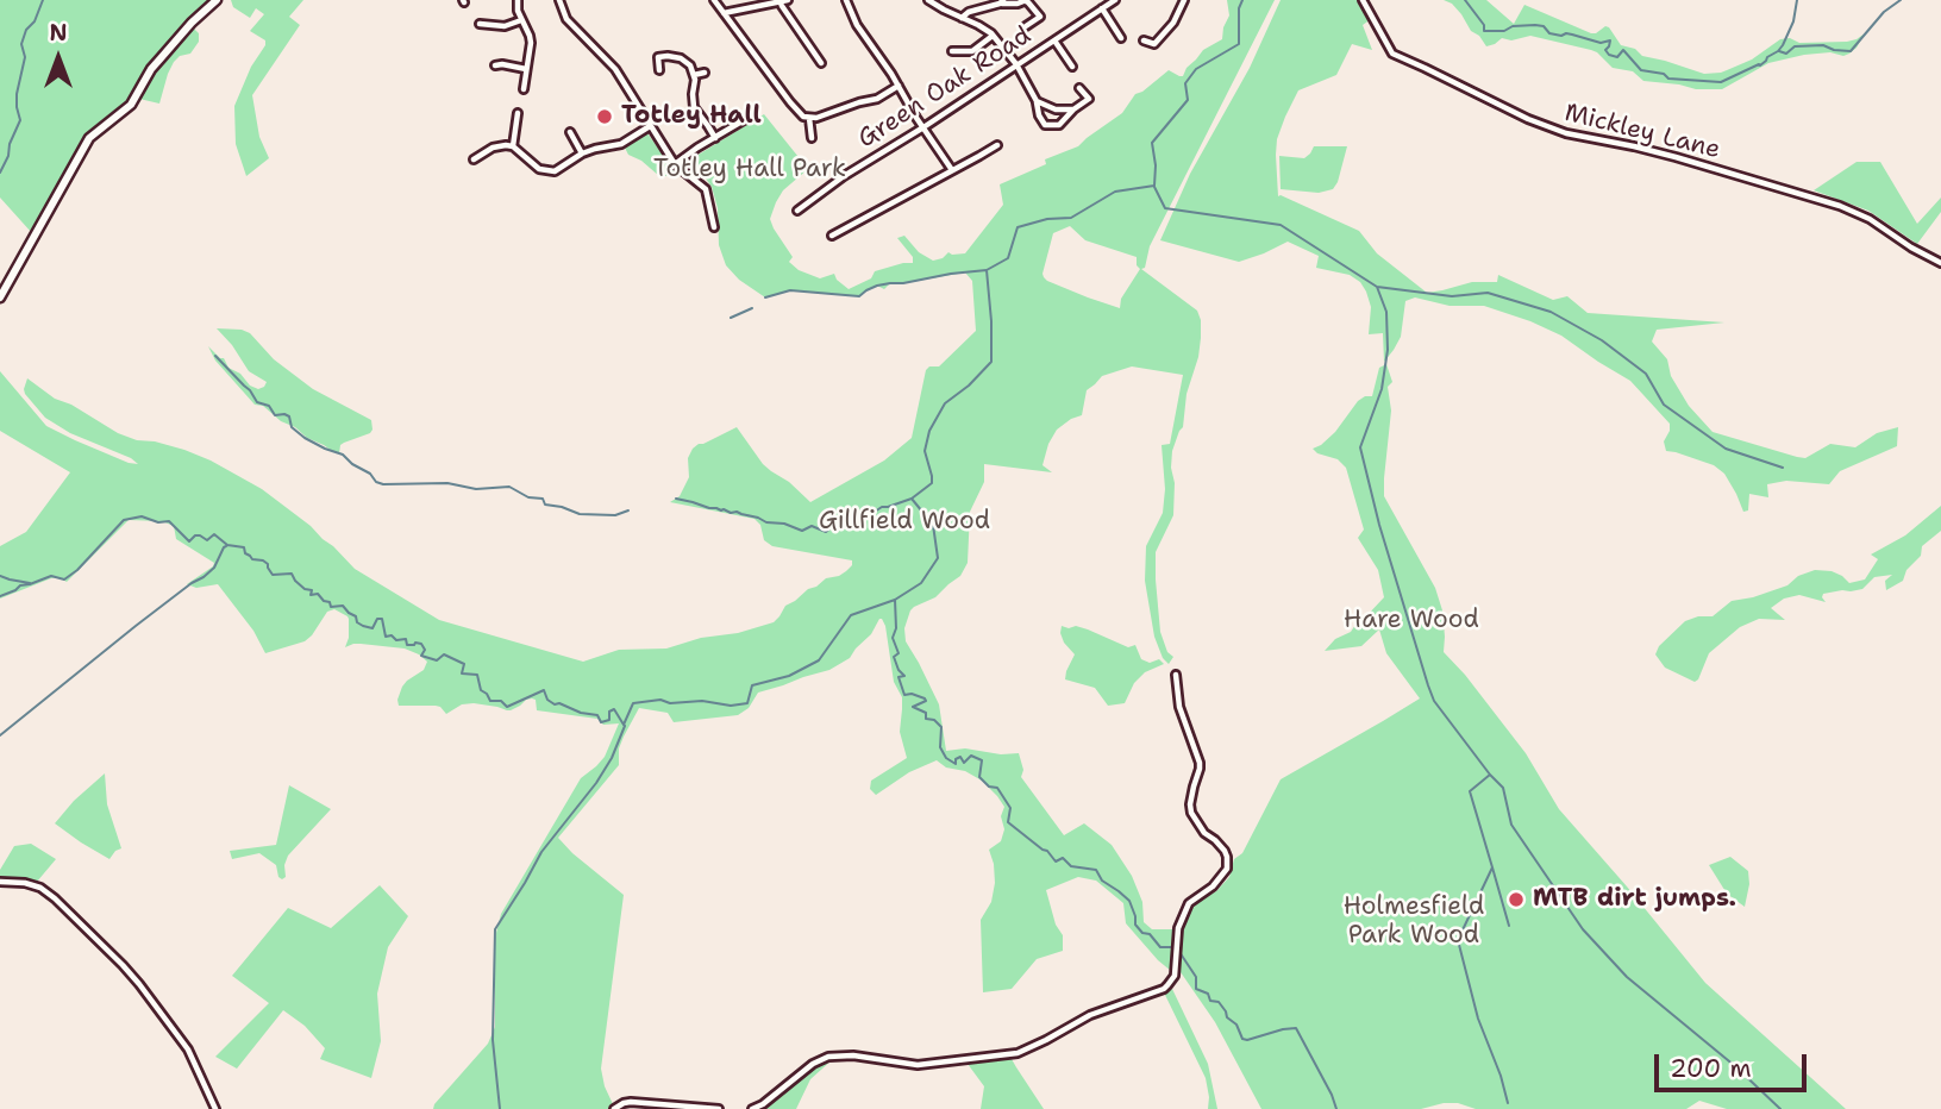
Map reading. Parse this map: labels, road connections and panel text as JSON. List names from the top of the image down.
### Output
{
  "streets": {
    "street": ["Green Oak Road", "Mickley Lane"]
  },
  "parks": [
    "Totley Hall Park",
    "Gillfield Wood",
    "Hare Wood",
    "Holmesfield Park Wood"
  ],
  "places": ["Totley Hall", "MTB dirt jumps."],
  "scale_bar": "200 m",
  "north": "top"
}
